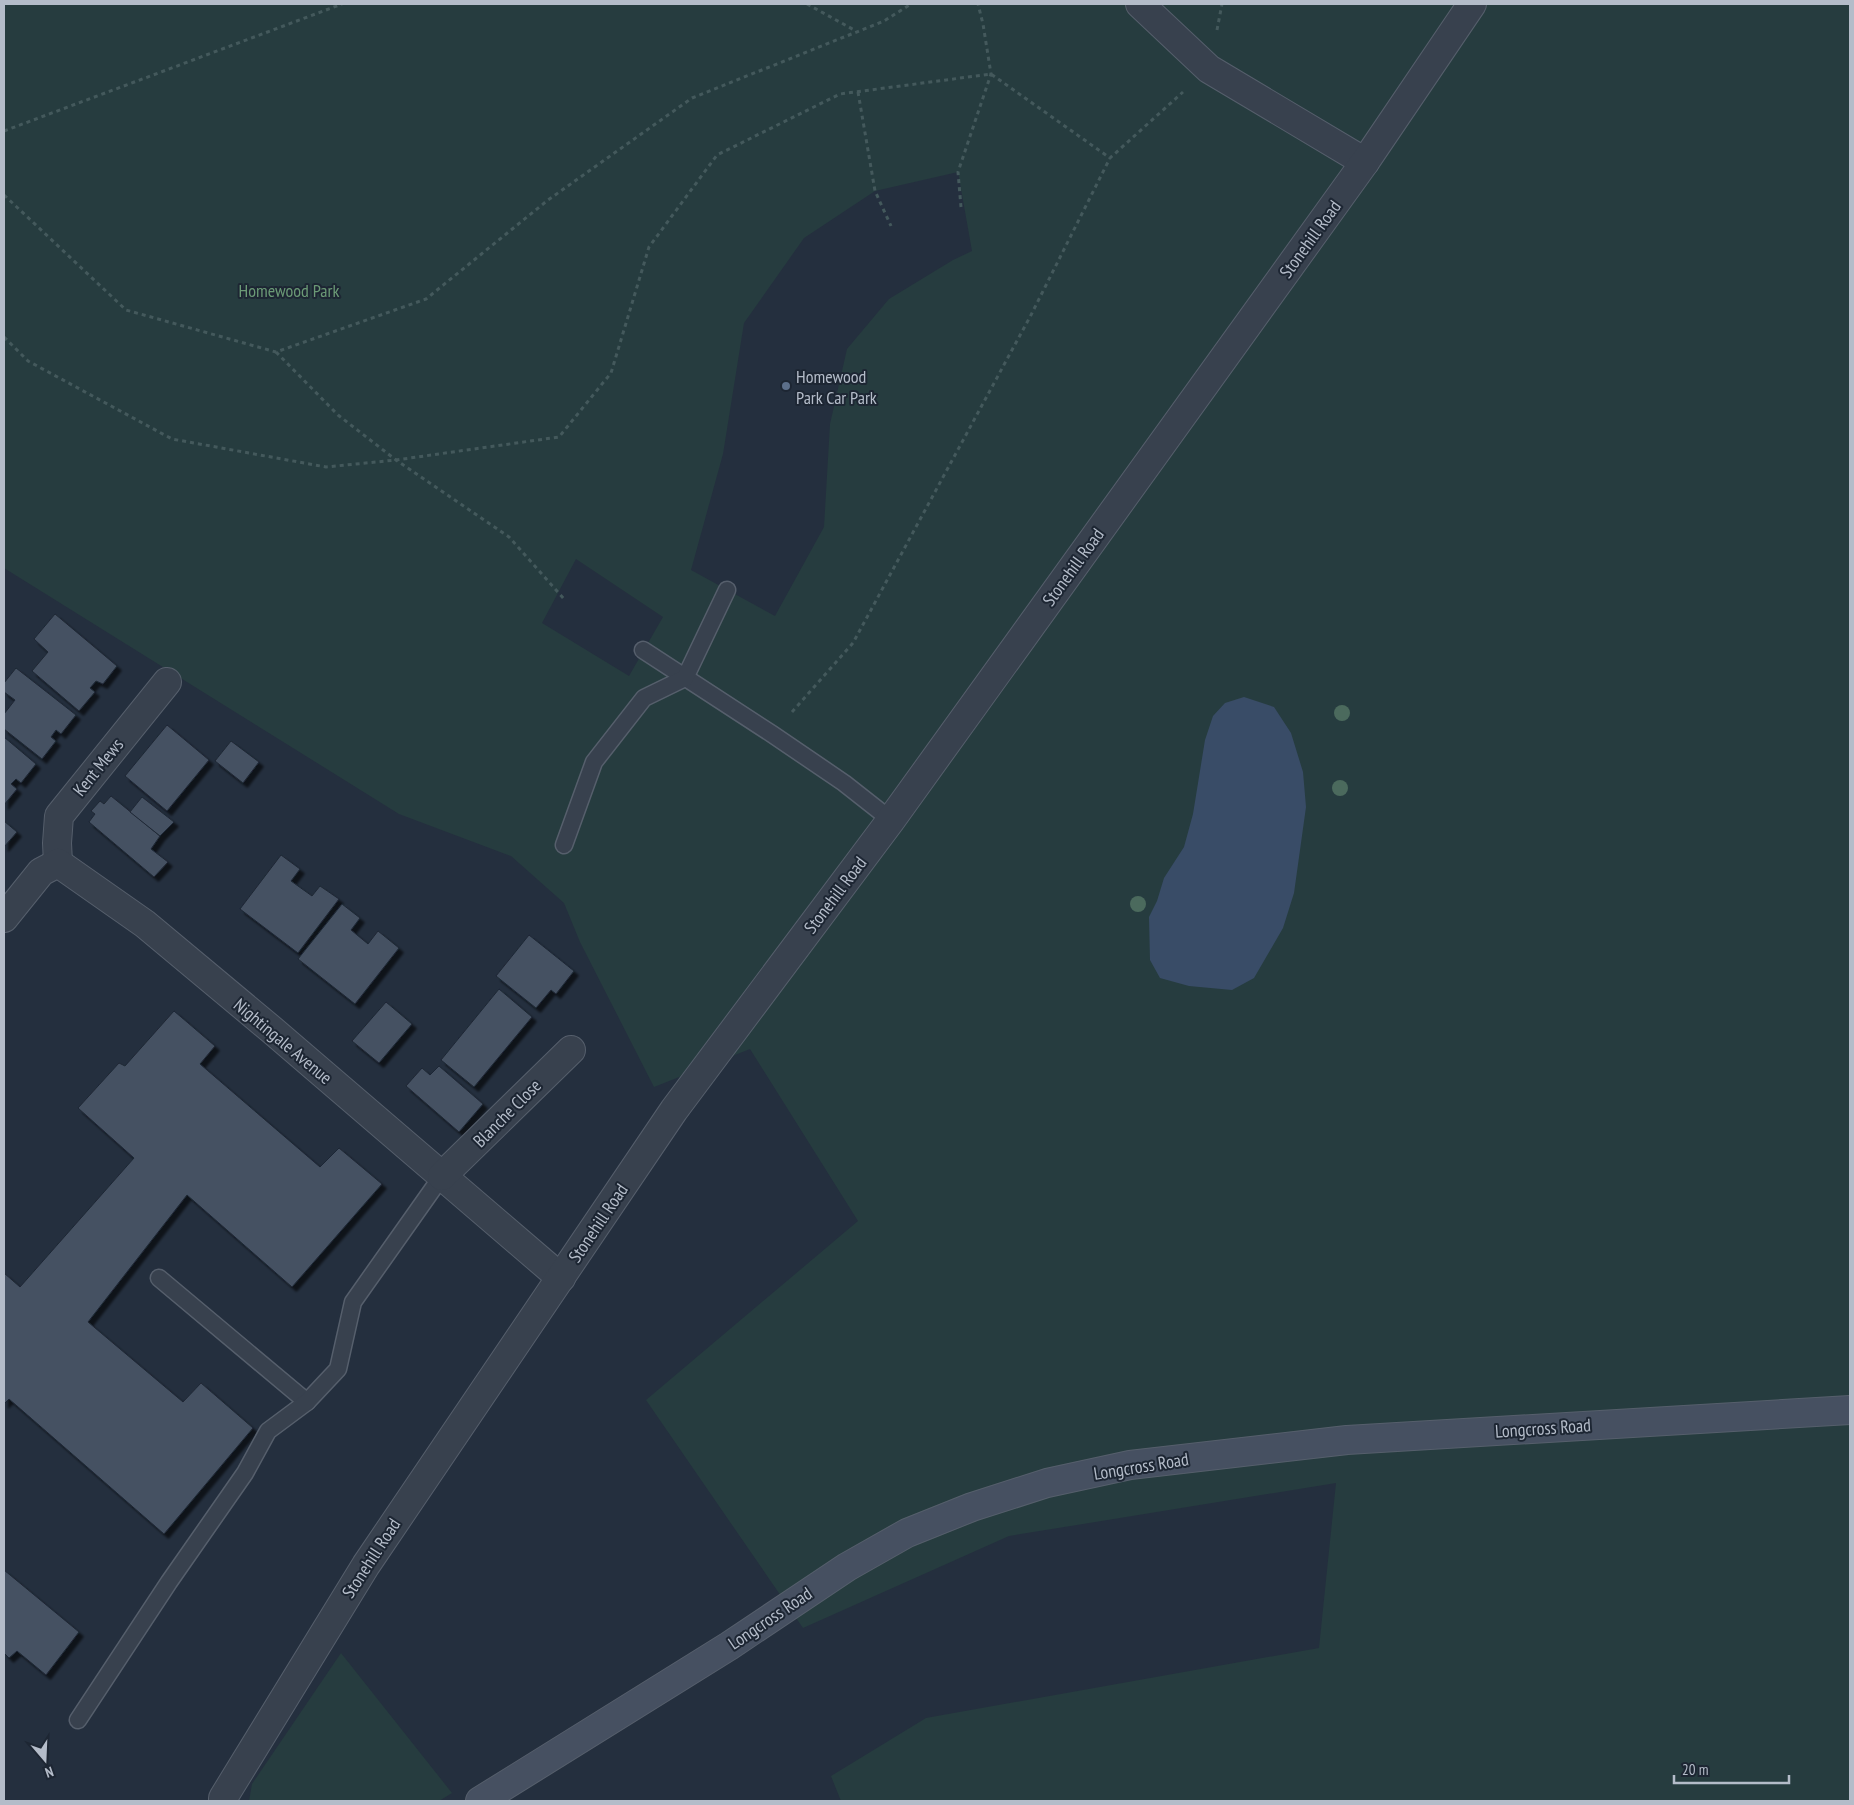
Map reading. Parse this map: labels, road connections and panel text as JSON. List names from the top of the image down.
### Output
{
  "streets": {
    "main road": ["Longcross Road"],
    "street": [
      "Stonehill Road",
      "Kent Mews",
      "Nightingale Avenue",
      "Blanche Close"
    ]
  },
  "crossings": [
    ["Stonehill Road", "Nightingale Avenue"],
    ["Kent Mews", "Nightingale Avenue"],
    ["Nightingale Avenue", "Blanche Close"]
  ],
  "parks": ["Homewood Park"],
  "places": ["Homewood Park Car Park"],
  "scale_bar": "20 m",
  "north": "bottom"
}
